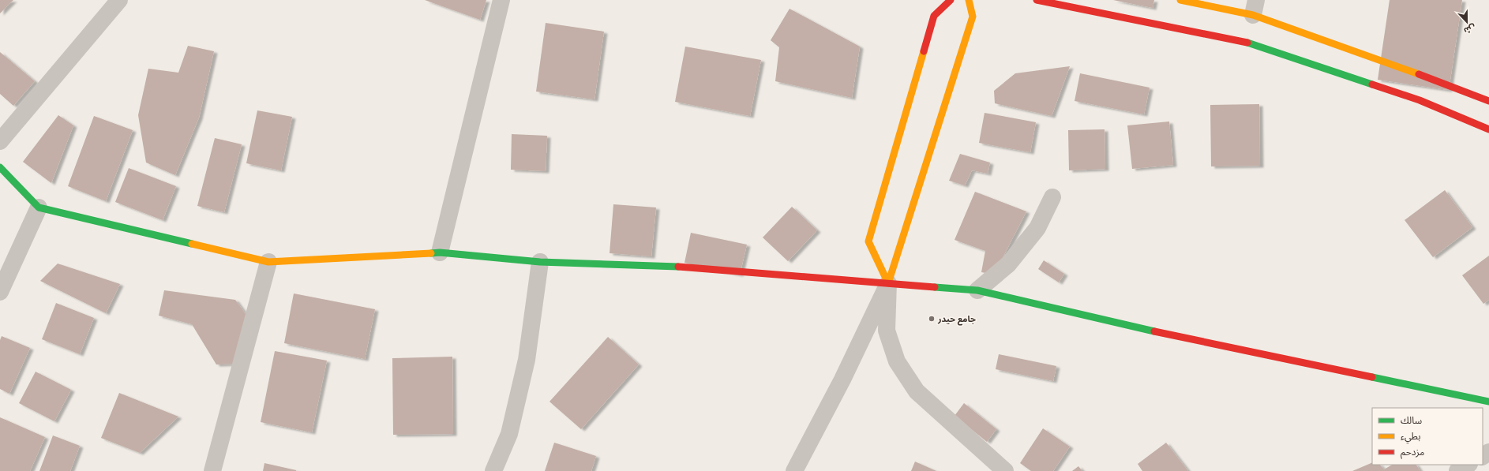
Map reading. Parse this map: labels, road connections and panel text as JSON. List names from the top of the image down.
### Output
{
  "places": ["جامع حيدر"],
  "legend": ["سالك", "بطيء", "مزدحم"],
  "north": "bottom"
}
